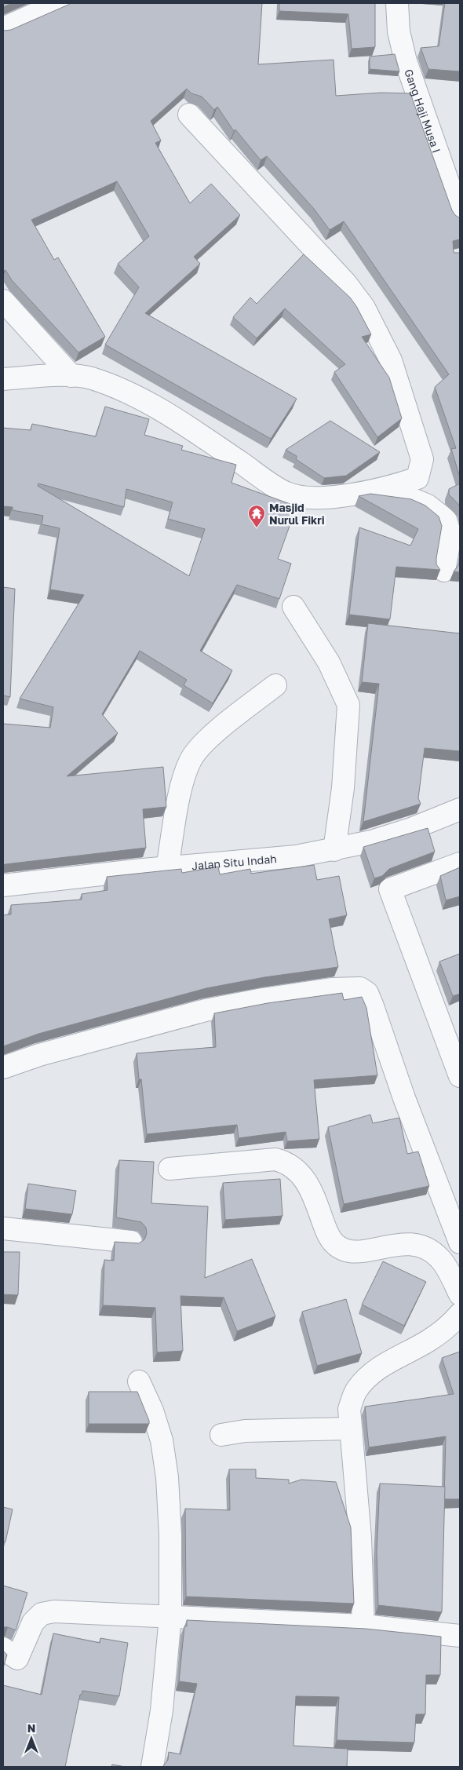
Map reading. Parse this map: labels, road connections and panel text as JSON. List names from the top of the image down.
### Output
{
  "streets": {
    "street": ["Gang Haji Musa I", "Jalan Situ Indah"]
  },
  "places": {
    "temple": ["Masjid Nurul Fikri"]
  },
  "north": "top"
}
